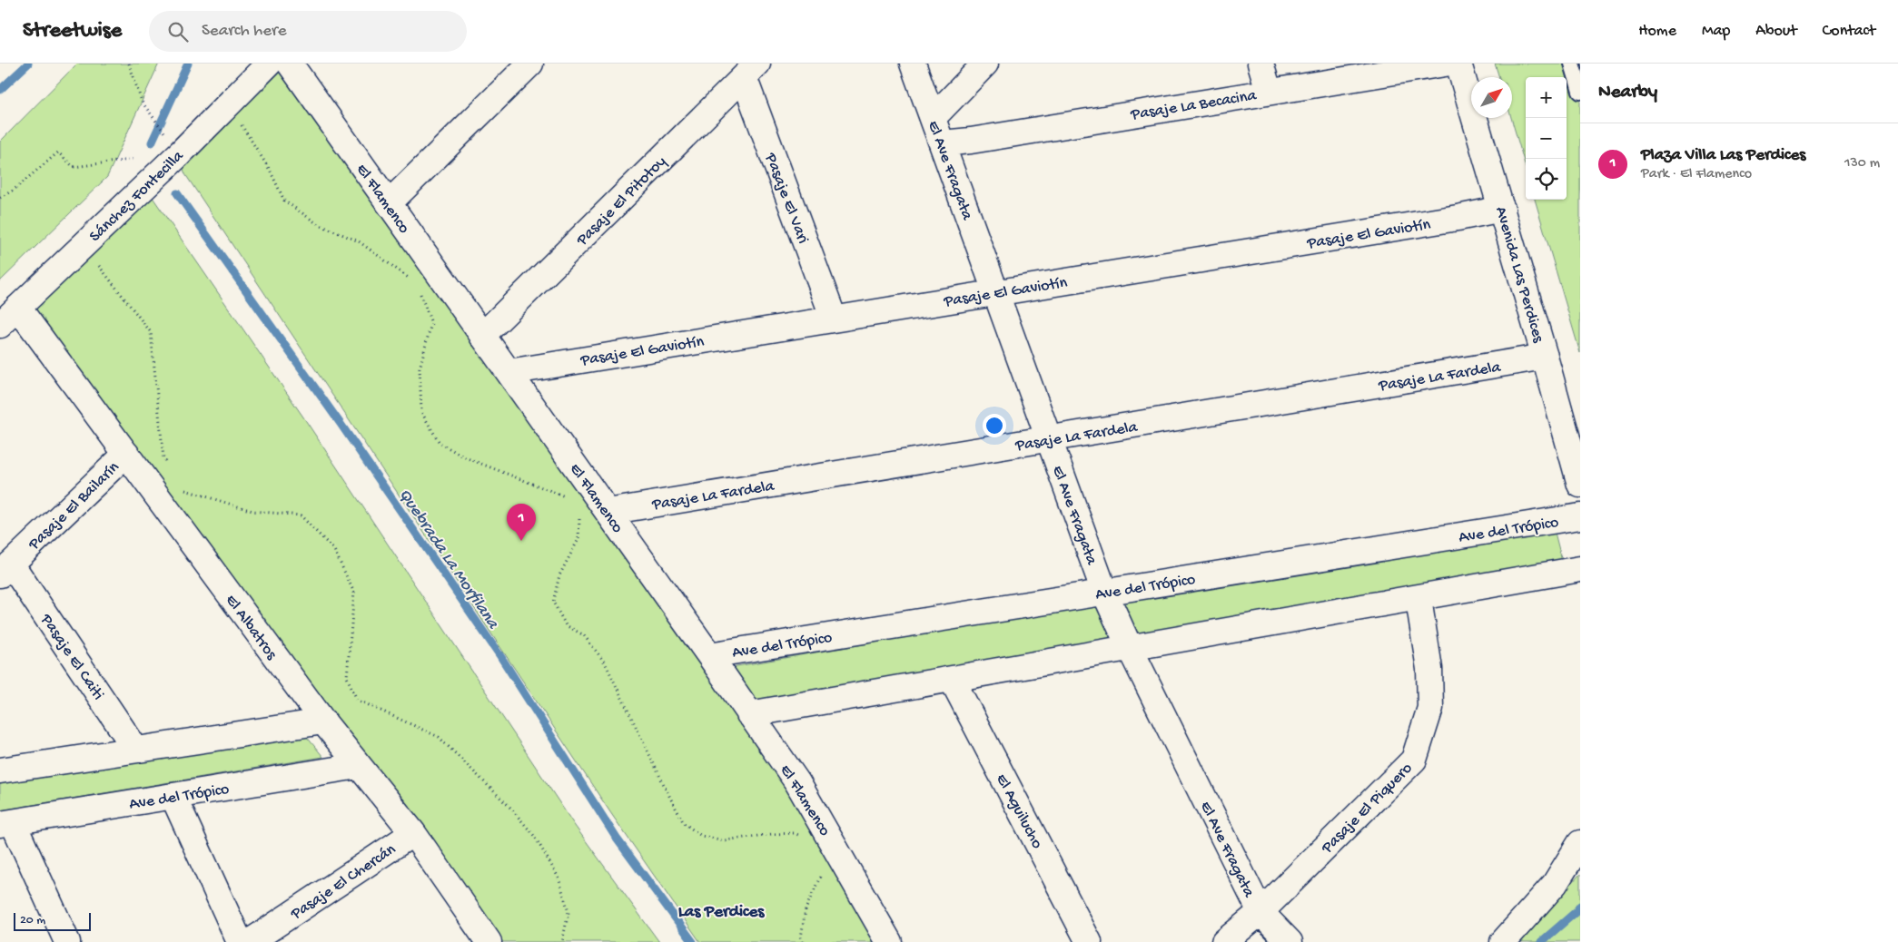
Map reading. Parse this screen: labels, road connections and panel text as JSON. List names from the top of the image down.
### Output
{
  "streets": {
    "street": [
      "Pasaje La Becacina",
      "El Ave Fragata",
      "Sánchez Fontecilla",
      "El Flamenco",
      "Pasaje El Vari",
      "Pasaje El Pitotoy",
      "Pasaje El Gaviotín",
      "Avenida Las Perdices",
      "Pasaje La Fardela",
      "Pasaje El Bailarín",
      "Ave del Trópico",
      "El Albatros",
      "Pasaje El Caiti",
      "Pasaje El Piquero",
      "El Aguilucho",
      "Pasaje El Chercán"
    ]
  },
  "crossings": [
    ["Pasaje La Becacina", "El Ave Fragata"],
    ["El Ave Fragata", "Pasaje El Gaviotín"],
    ["El Ave Fragata", "Pasaje La Fardela"],
    ["El Ave Fragata", "Ave del Trópico"],
    ["El Ave Fragata", "Pasaje El Piquero"],
    ["Sánchez Fontecilla", "El Albatros"],
    ["El Flamenco", "Pasaje El Pitotoy"],
    ["El Flamenco", "Pasaje El Gaviotín"],
    ["El Flamenco", "Pasaje La Fardela"],
    ["El Flamenco", "Ave del Trópico"],
    ["Pasaje El Vari", "Pasaje El Pitotoy"],
    ["Pasaje El Vari", "Pasaje El Gaviotín"],
    ["Pasaje El Gaviotín", "Avenida Las Perdices"],
    ["Avenida Las Perdices", "Pasaje La Fardela"],
    ["Pasaje El Bailarín", "El Albatros"],
    ["Pasaje El Bailarín", "Pasaje El Caiti"],
    ["Ave del Trópico", "El Albatros"],
    ["El Albatros", "Pasaje El Chercán"]
  ],
  "districts": ["Las Perdices"],
  "water": ["Quebrada La Morfilana"],
  "scale_bar": "20 m",
  "north": "top right",
  "page": {
    "header": "Streetwise",
    "search": "Search here",
    "nav": [
      "Home",
      "Map",
      "About",
      "Contact"
    ],
    "heading": "Nearby",
    "map_buttons": ["+", "−"],
    "list": [
      {
        "mark": "1",
        "name": "Plaza Villa Las Perdices",
        "note": "Park · El Flamenco",
        "value": "130 m"
      }
    ],
    "pins": "1",
    "scale": "20 m"
  }
}
